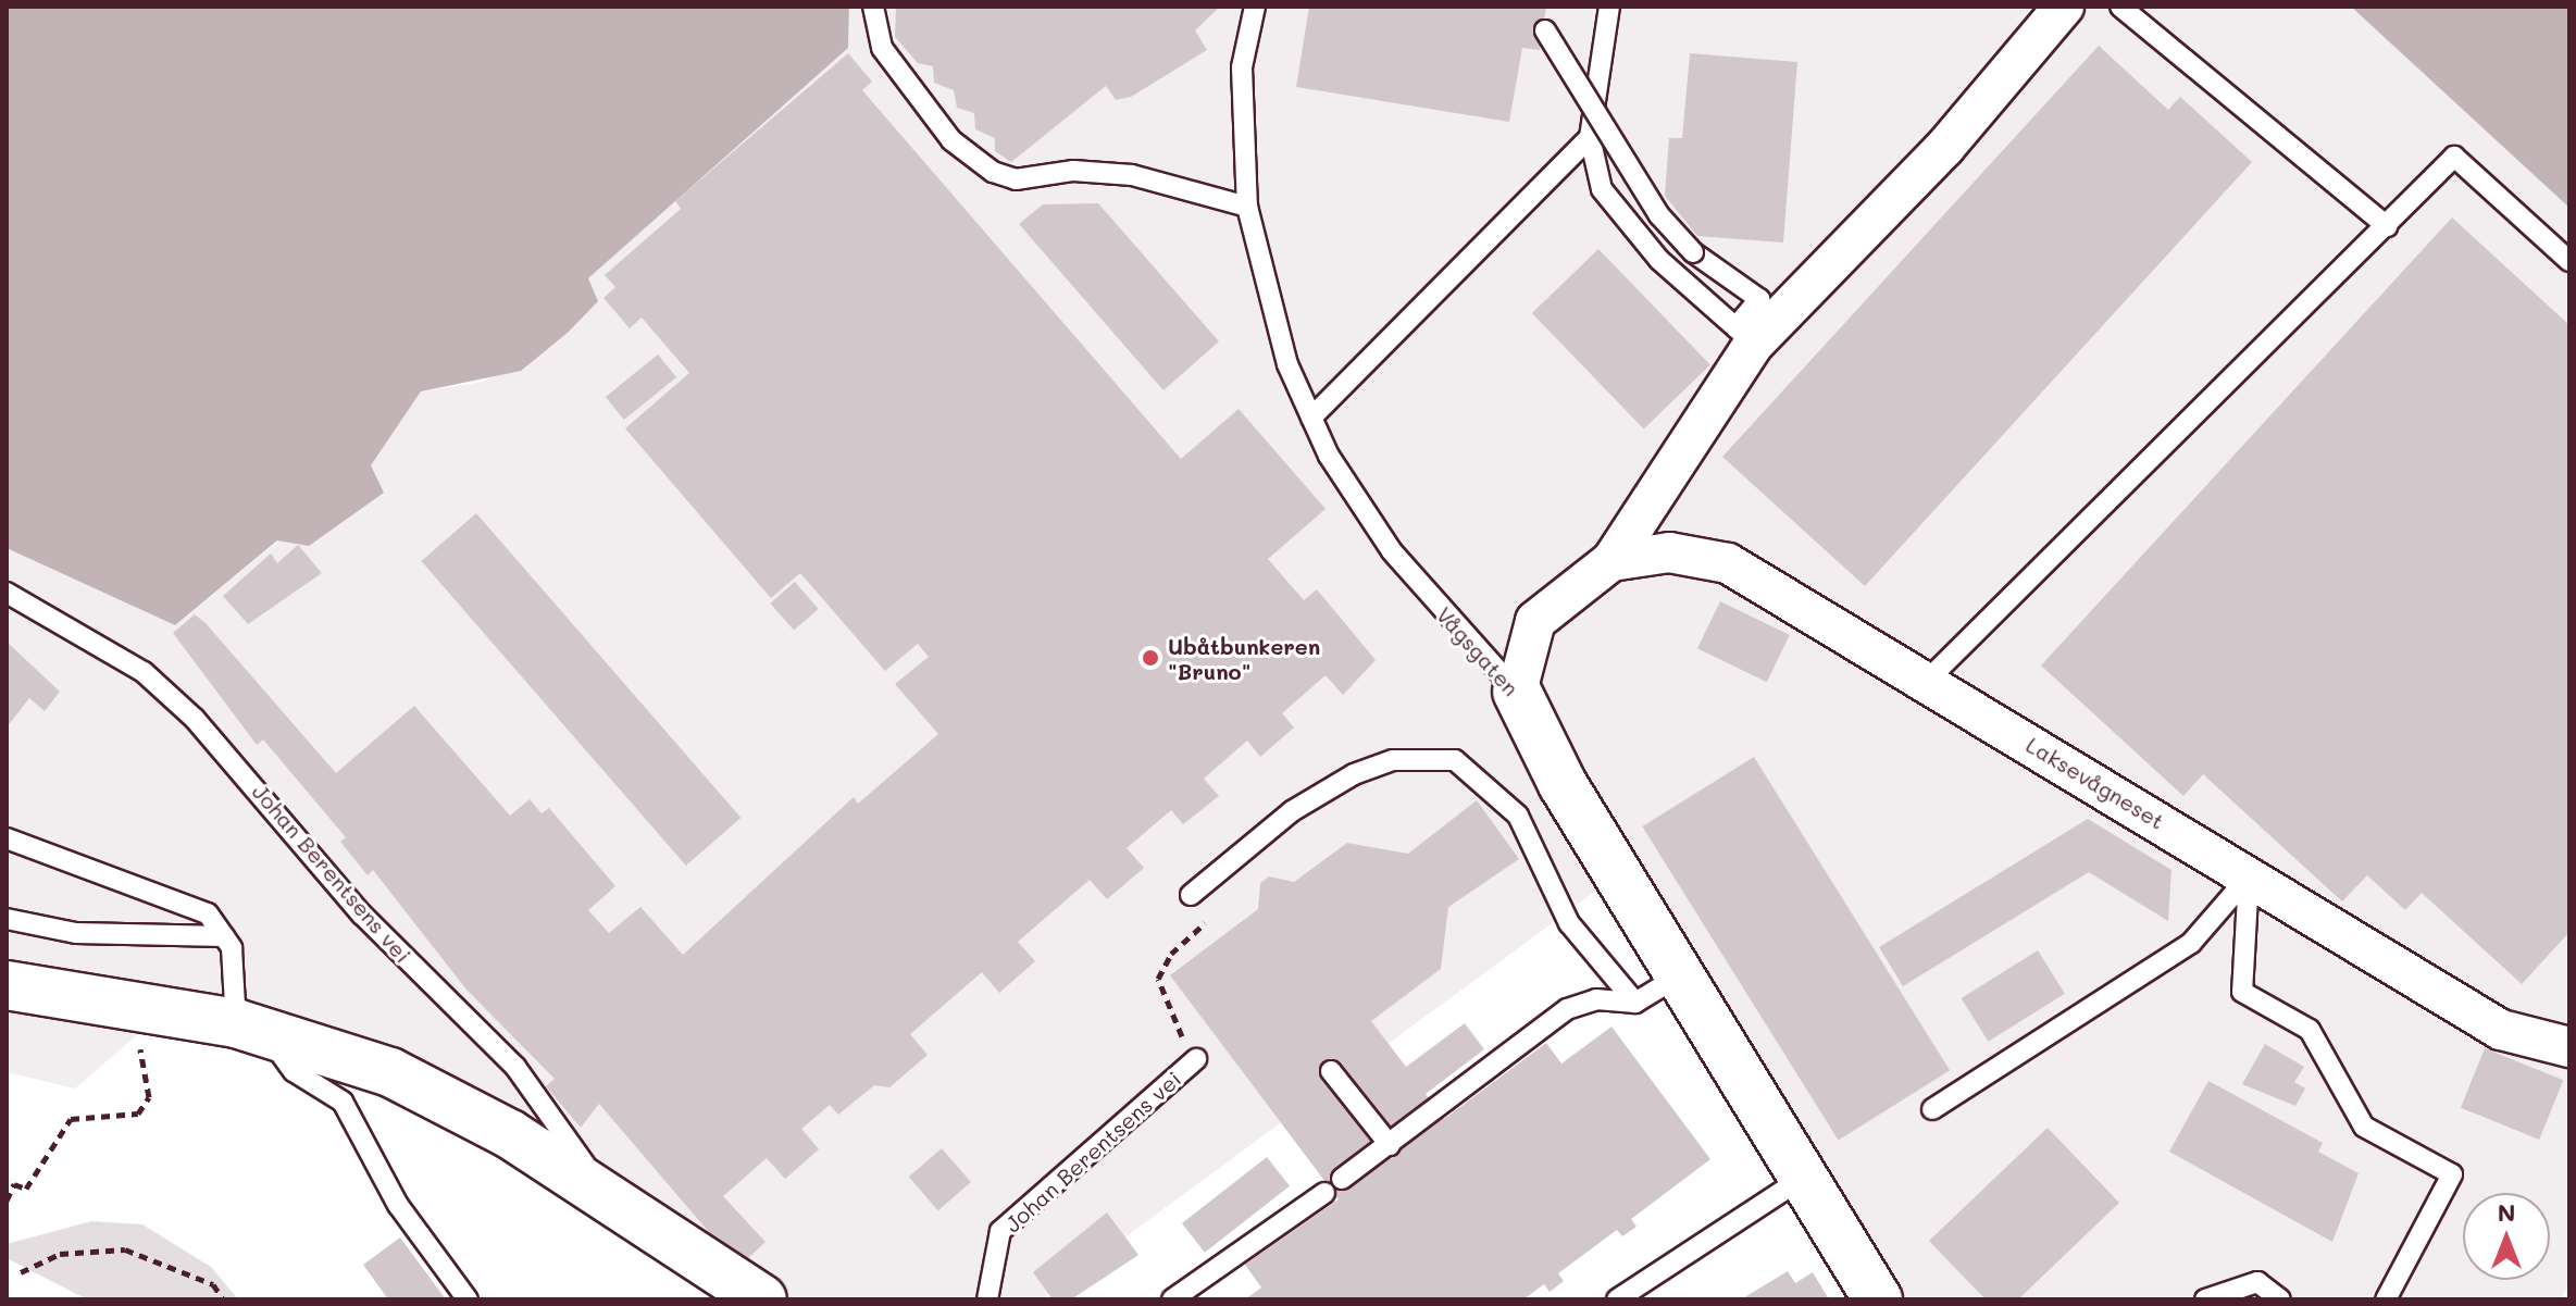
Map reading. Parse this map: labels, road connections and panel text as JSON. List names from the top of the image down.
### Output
{
  "streets": {
    "street": ["Vågsgaten", "Laksevågneset", "Johan Berentsens vei"]
  },
  "crossings": [
    ["Vågsgaten", "Laksevågneset"]
  ],
  "places": ["Ubåtbunkeren \"Bruno\""],
  "north": "top"
}
